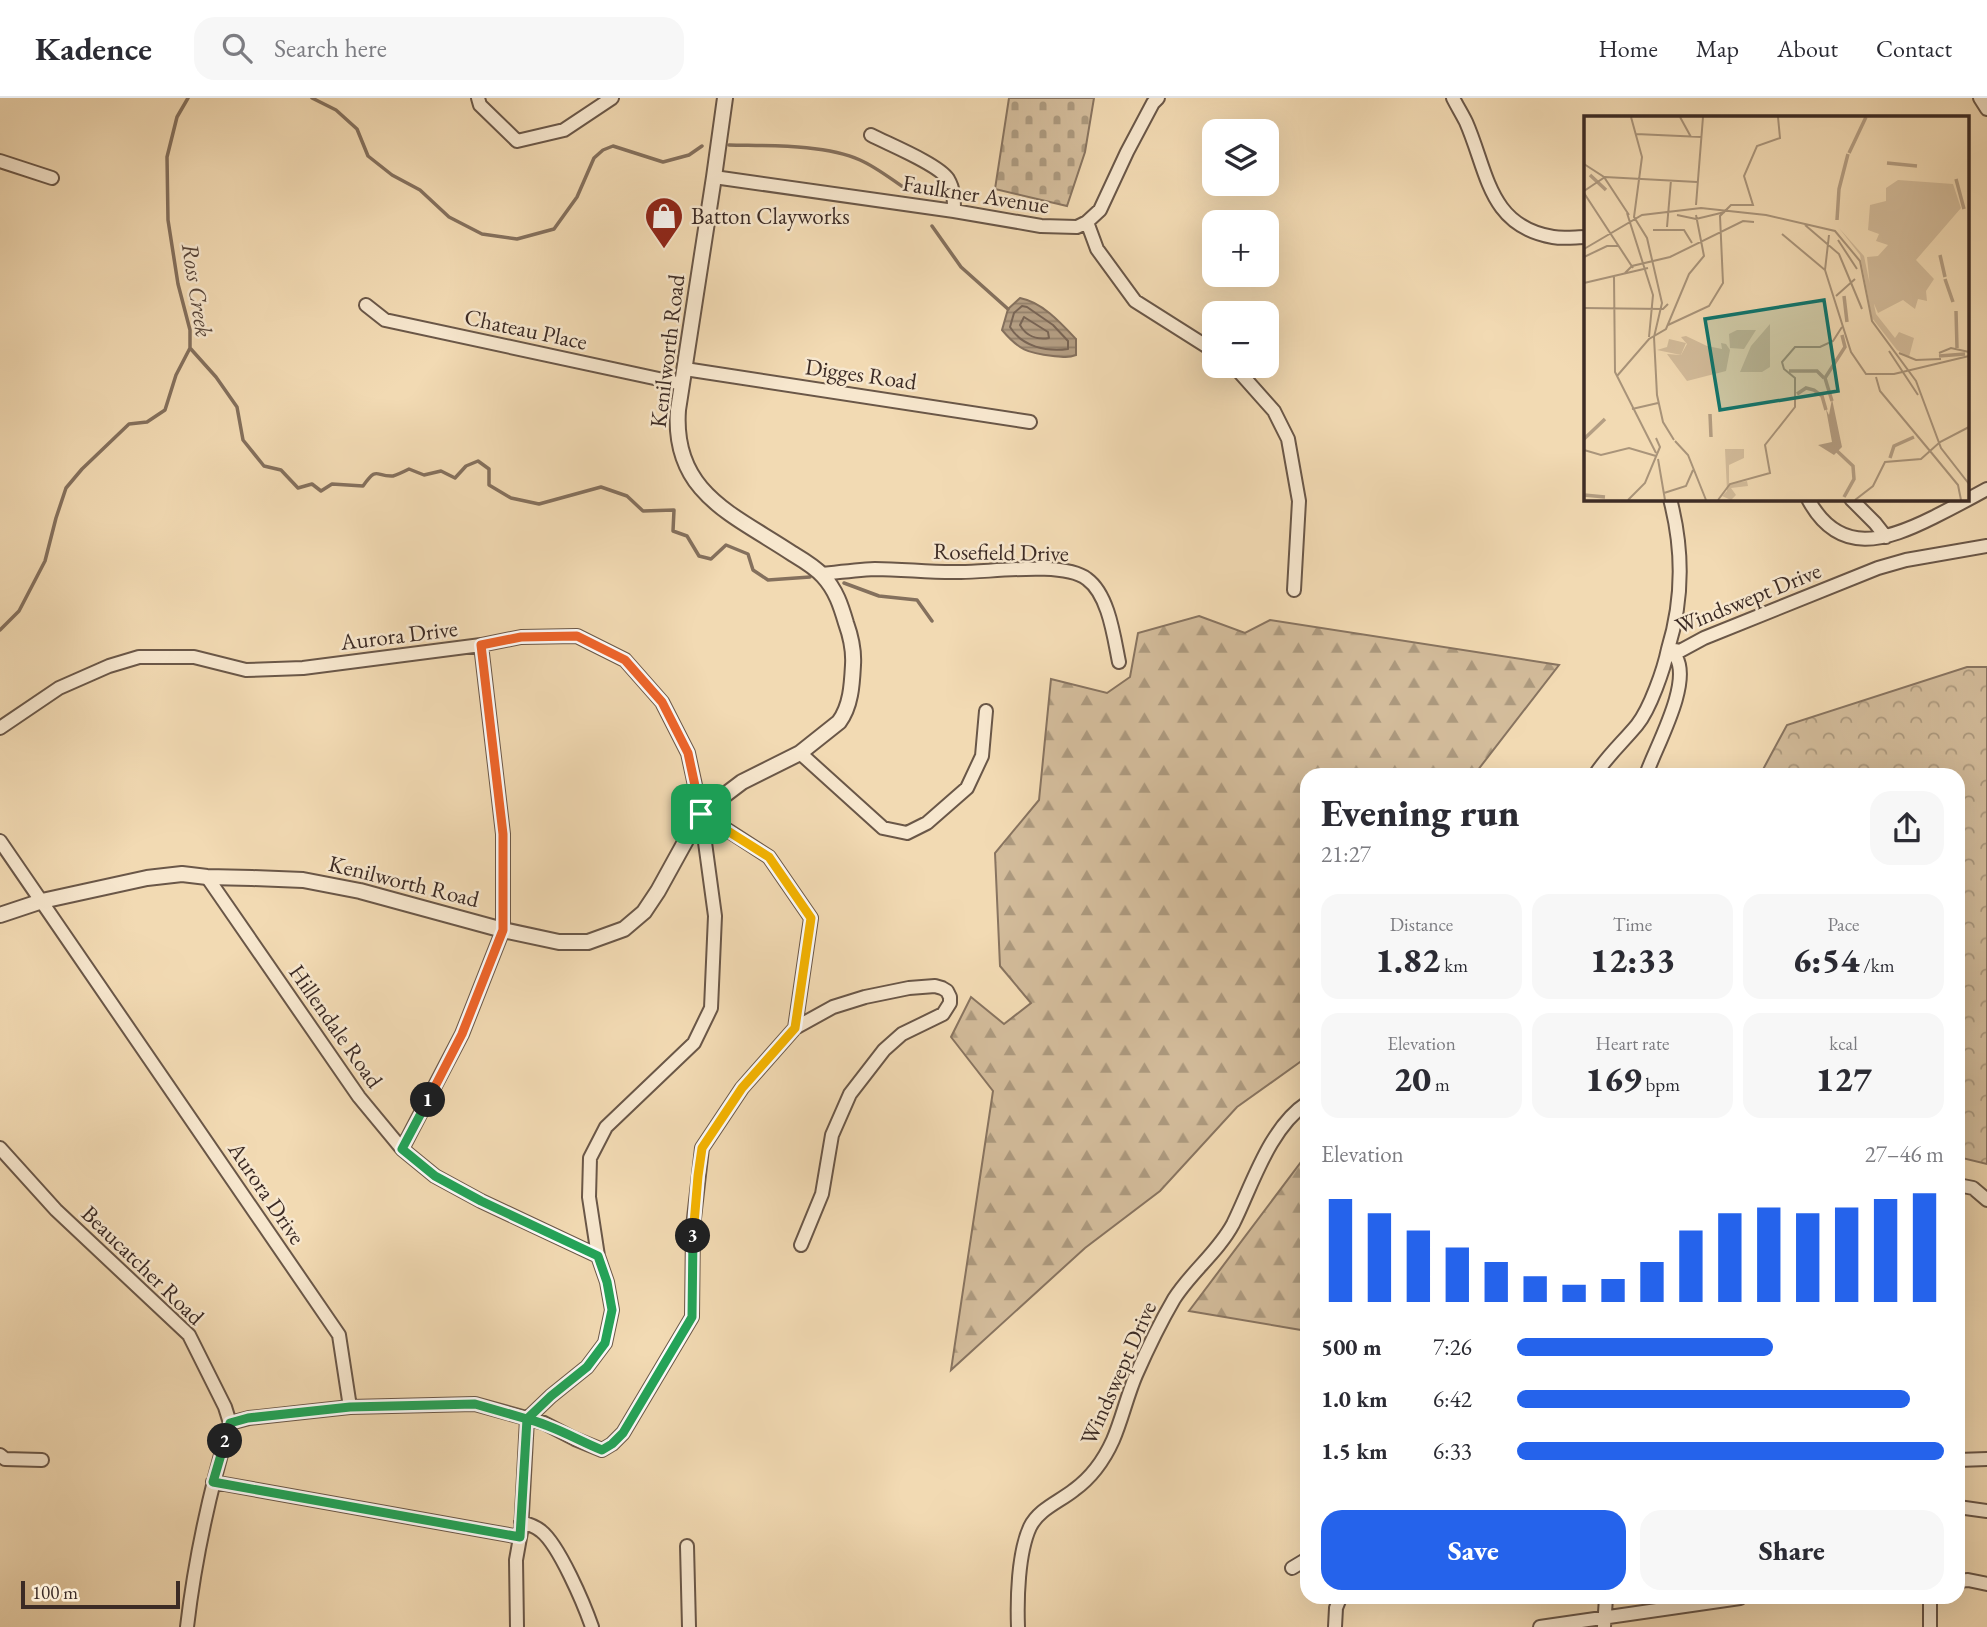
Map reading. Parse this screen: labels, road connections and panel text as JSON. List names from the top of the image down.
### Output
{
  "streets": {
    "street": [
      "Faulkner Avenue",
      "Chateau Place",
      "Kenilworth Road",
      "Digges Road",
      "Rosefield Drive",
      "Windswept Drive",
      "Aurora Drive",
      "Hillendale Road",
      "Beaucatcher Road"
    ]
  },
  "crossings": [
    ["Faulkner Avenue", "Kenilworth Road"],
    ["Chateau Place", "Kenilworth Road"],
    ["Kenilworth Road", "Digges Road"],
    ["Kenilworth Road", "Rosefield Drive"],
    ["Kenilworth Road", "Aurora Drive"],
    ["Kenilworth Road", "Hillendale Road"],
    ["Aurora Drive", "Hillendale Road"]
  ],
  "water": ["Ross Creek"],
  "places": {
    "shop": ["Batton Clayworks"]
  },
  "scale_bar": "100 m",
  "page": {
    "header": "Kadence",
    "search": "Search here",
    "nav": [
      "Home",
      "Map",
      "About",
      "Contact"
    ],
    "map_buttons": ["+", "−"],
    "heading": ["Evening run", "21:27"],
    "stats": [
      ["Distance", "1.82 km"],
      ["Time", "12:33"],
      ["Pace", "6:54 /km"],
      ["Elevation", "20 m"],
      ["Heart rate", "169 bpm"],
      ["kcal", "127"]
    ],
    "pins": ["1", "3", "2"],
    "chart": ["Elevation", "27–46 m"],
    "list": [
      {
        "name": "500 m",
        "note": "7:26"
      },
      {
        "name": "1.0 km",
        "note": "6:42"
      },
      {
        "name": "1.5 km",
        "note": "6:33"
      }
    ],
    "buttons": ["Save", "Share"],
    "scale": "100 m"
  }
}
